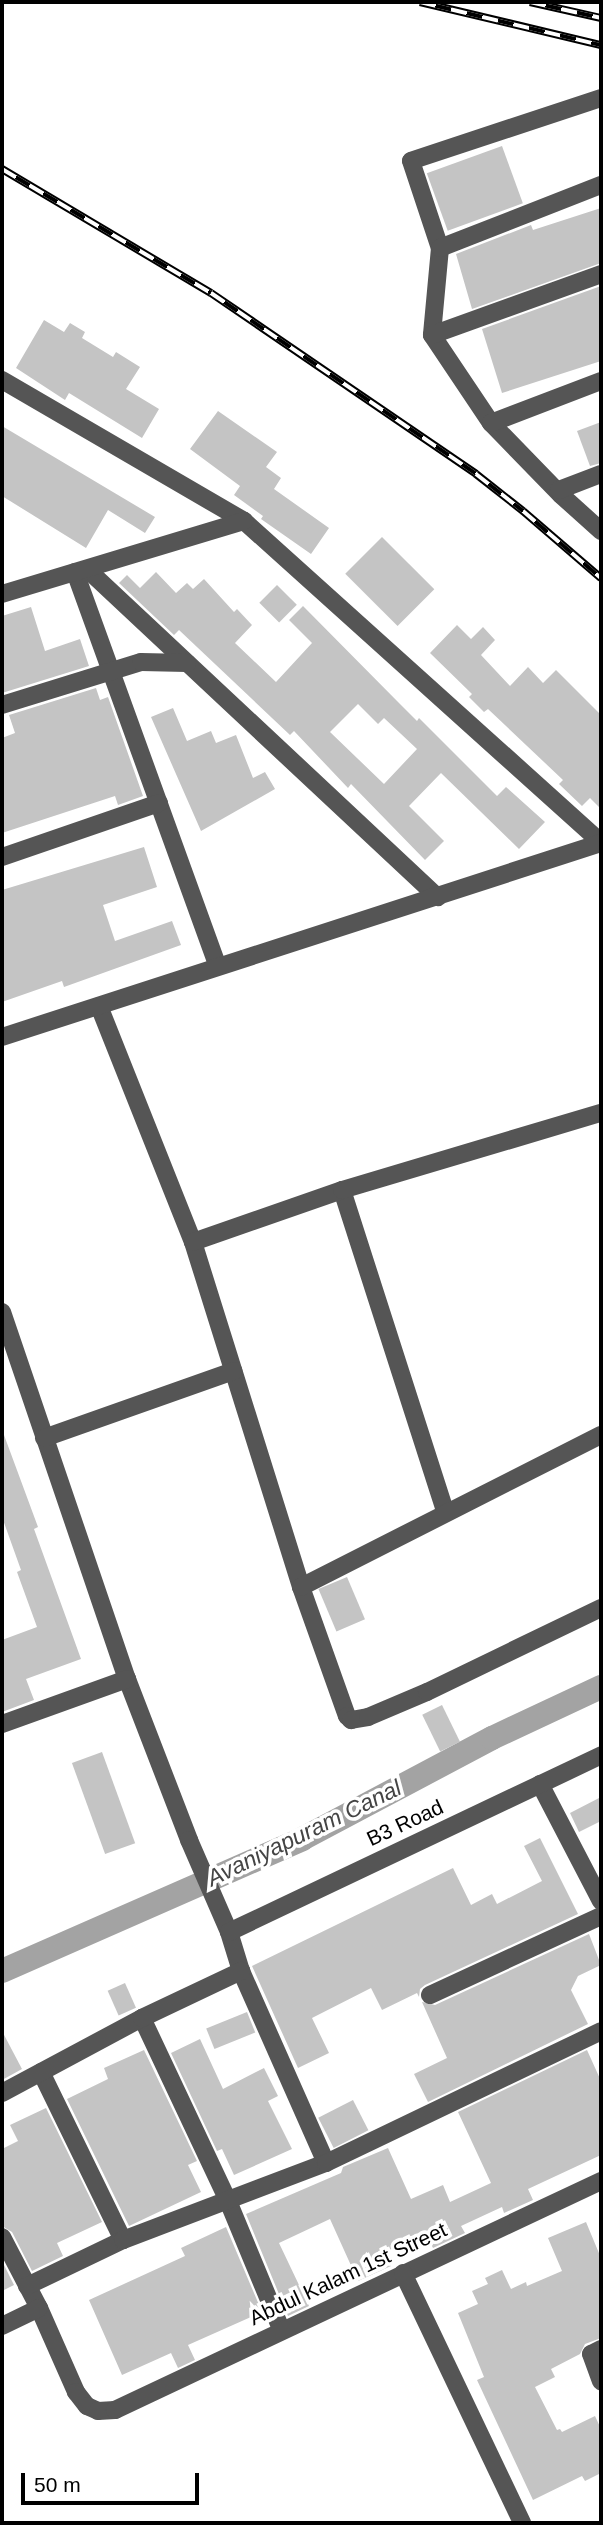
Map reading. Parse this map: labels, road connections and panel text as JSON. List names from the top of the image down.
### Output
{
  "streets": {
    "street": ["B3 Road", "Abdul Kalam 1st Street"]
  },
  "water": ["Avaniyapuram Canal"],
  "scale_bar": "50 m"
}
